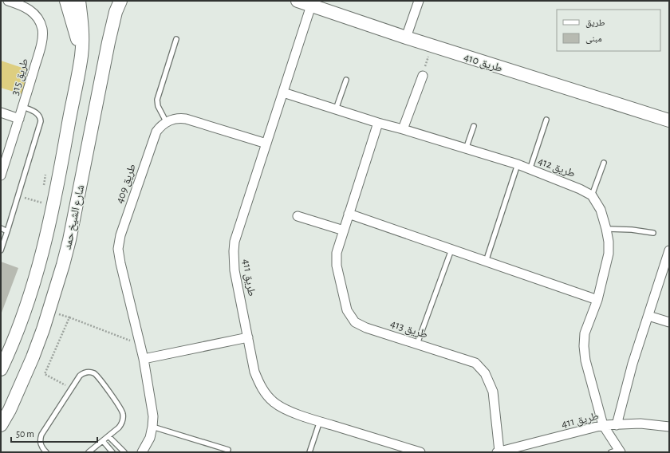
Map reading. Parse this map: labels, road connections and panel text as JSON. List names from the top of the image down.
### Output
{
  "streets": {
    "main road": ["طريق 410", "شارع الشيخ حمد"],
    "street": [
      "طريق 315",
      "طريق 412",
      "طريق 409",
      "طريق 411",
      "طريق 413"
    ]
  },
  "crossings": [
    ["طريق 410", "طريق 411"],
    ["طريق 412", "طريق 411"],
    ["طريق 412", "طريق 413"],
    ["طريق 411", "طريق 413"]
  ],
  "legend": ["طريق", "مبنى"],
  "scale_bar": "50 m"
}
